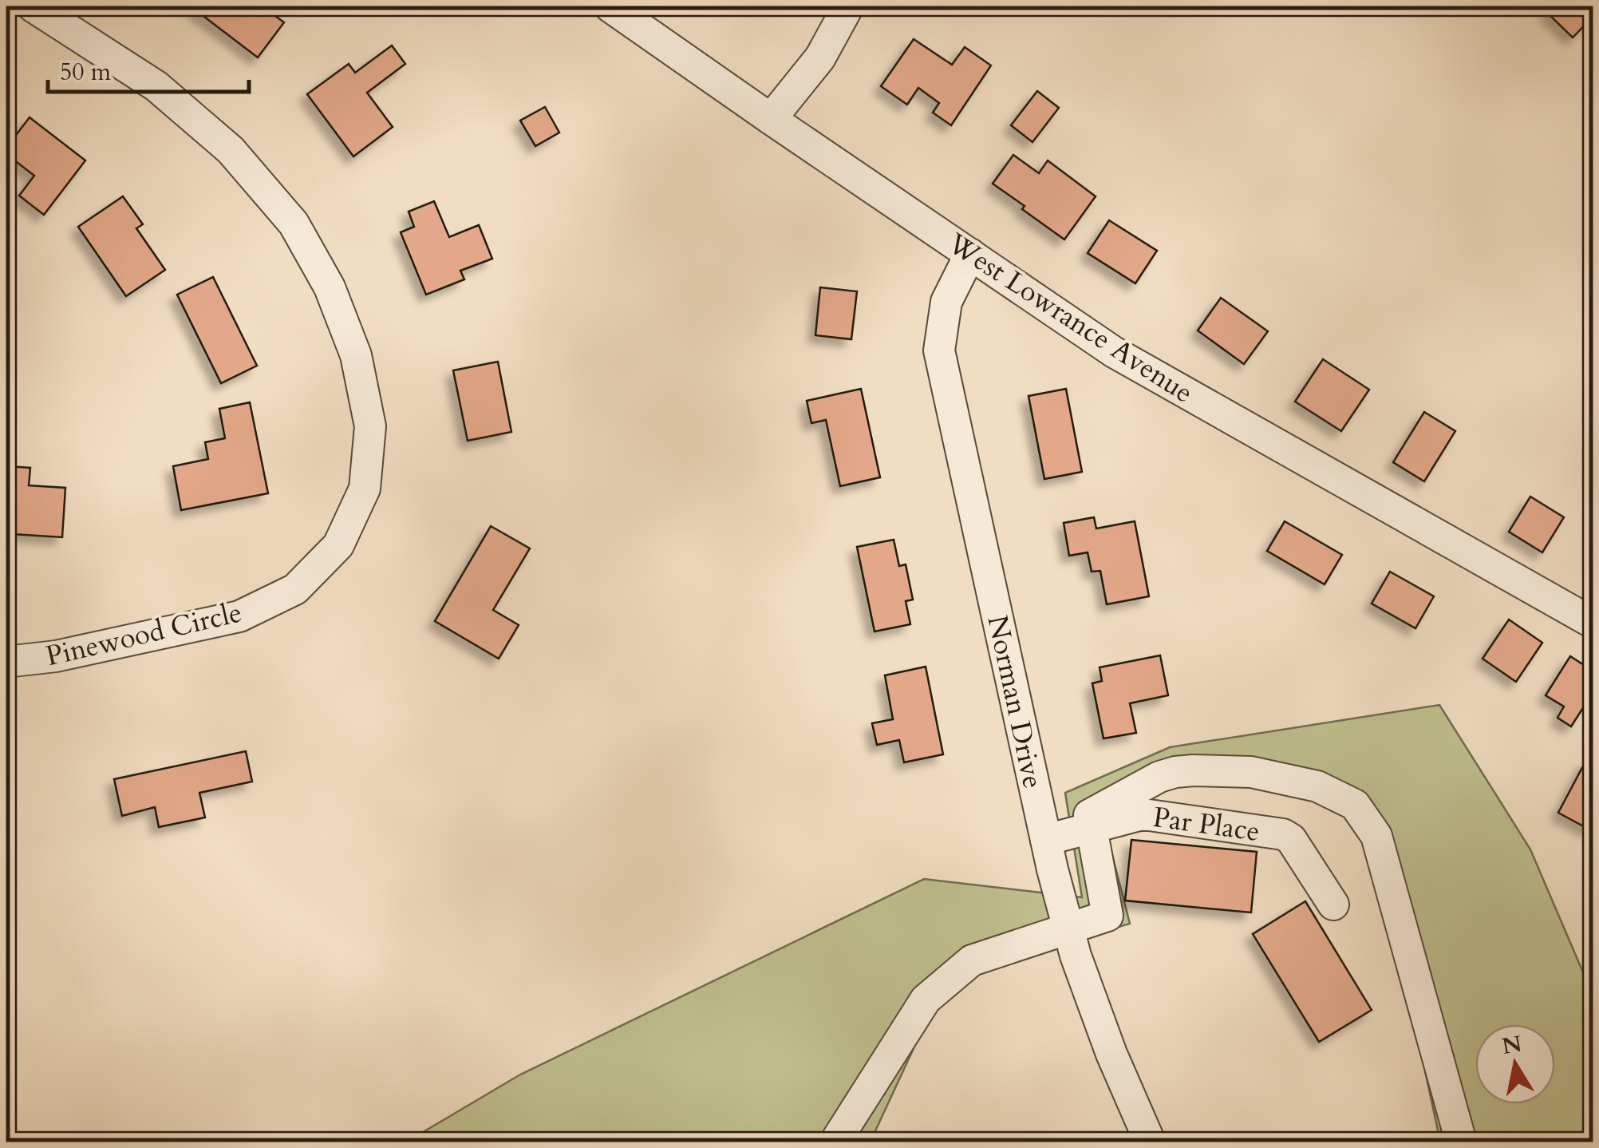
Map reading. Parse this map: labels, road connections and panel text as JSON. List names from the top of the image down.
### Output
{
  "streets": {
    "street": [
      "West Lowrance Avenue",
      "Pinewood Circle",
      "Norman Drive",
      "Par Place"
    ]
  },
  "crossings": [
    ["West Lowrance Avenue", "Norman Drive"],
    ["Norman Drive", "Par Place"]
  ],
  "scale_bar": "50 m",
  "north": "top"
}
